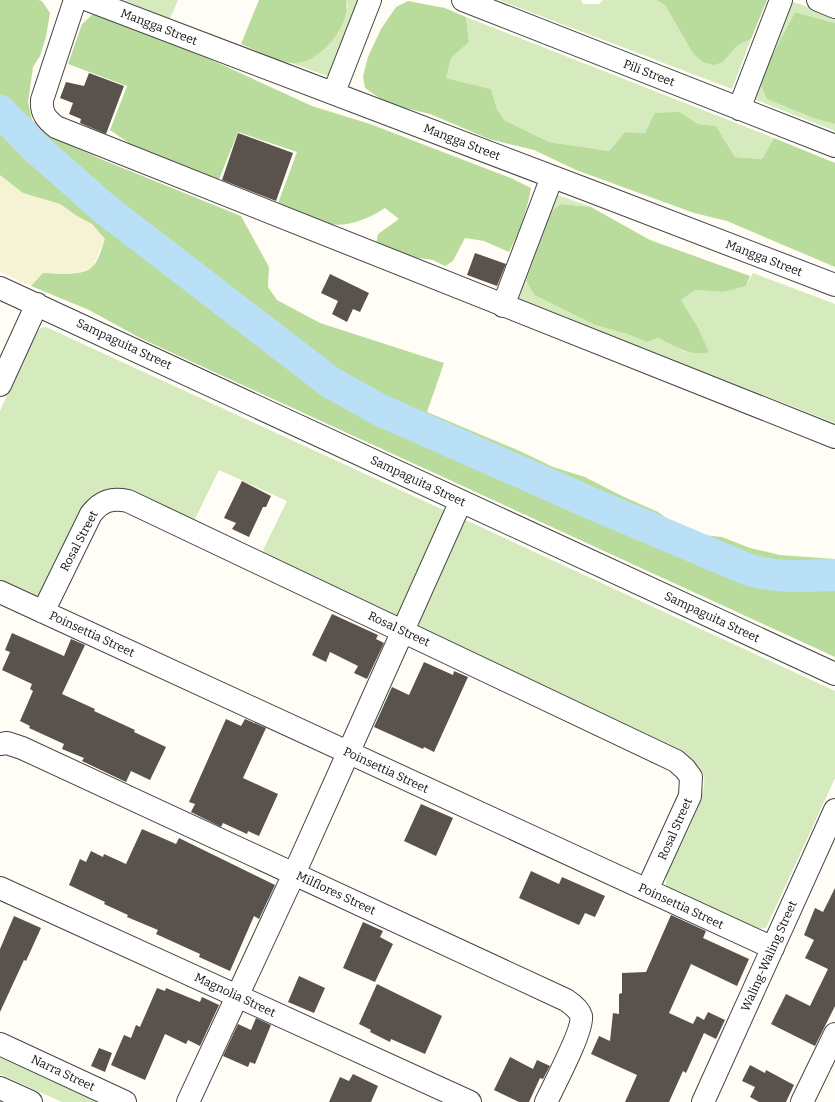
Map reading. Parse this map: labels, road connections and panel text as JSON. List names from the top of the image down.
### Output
{
  "streets": {
    "street": [
      "Mangga Street",
      "Pili Street",
      "Sampaguita Street",
      "Rosal Street",
      "Poinsettia Street",
      "Milflores Street",
      "Waling-Waling Street",
      "Magnolia Street",
      "Narra Street"
    ]
  },
  "crossings": [
    ["Rosal Street", "Poinsettia Street"],
    ["Poinsettia Street", "Waling-Waling Street"]
  ]
}
